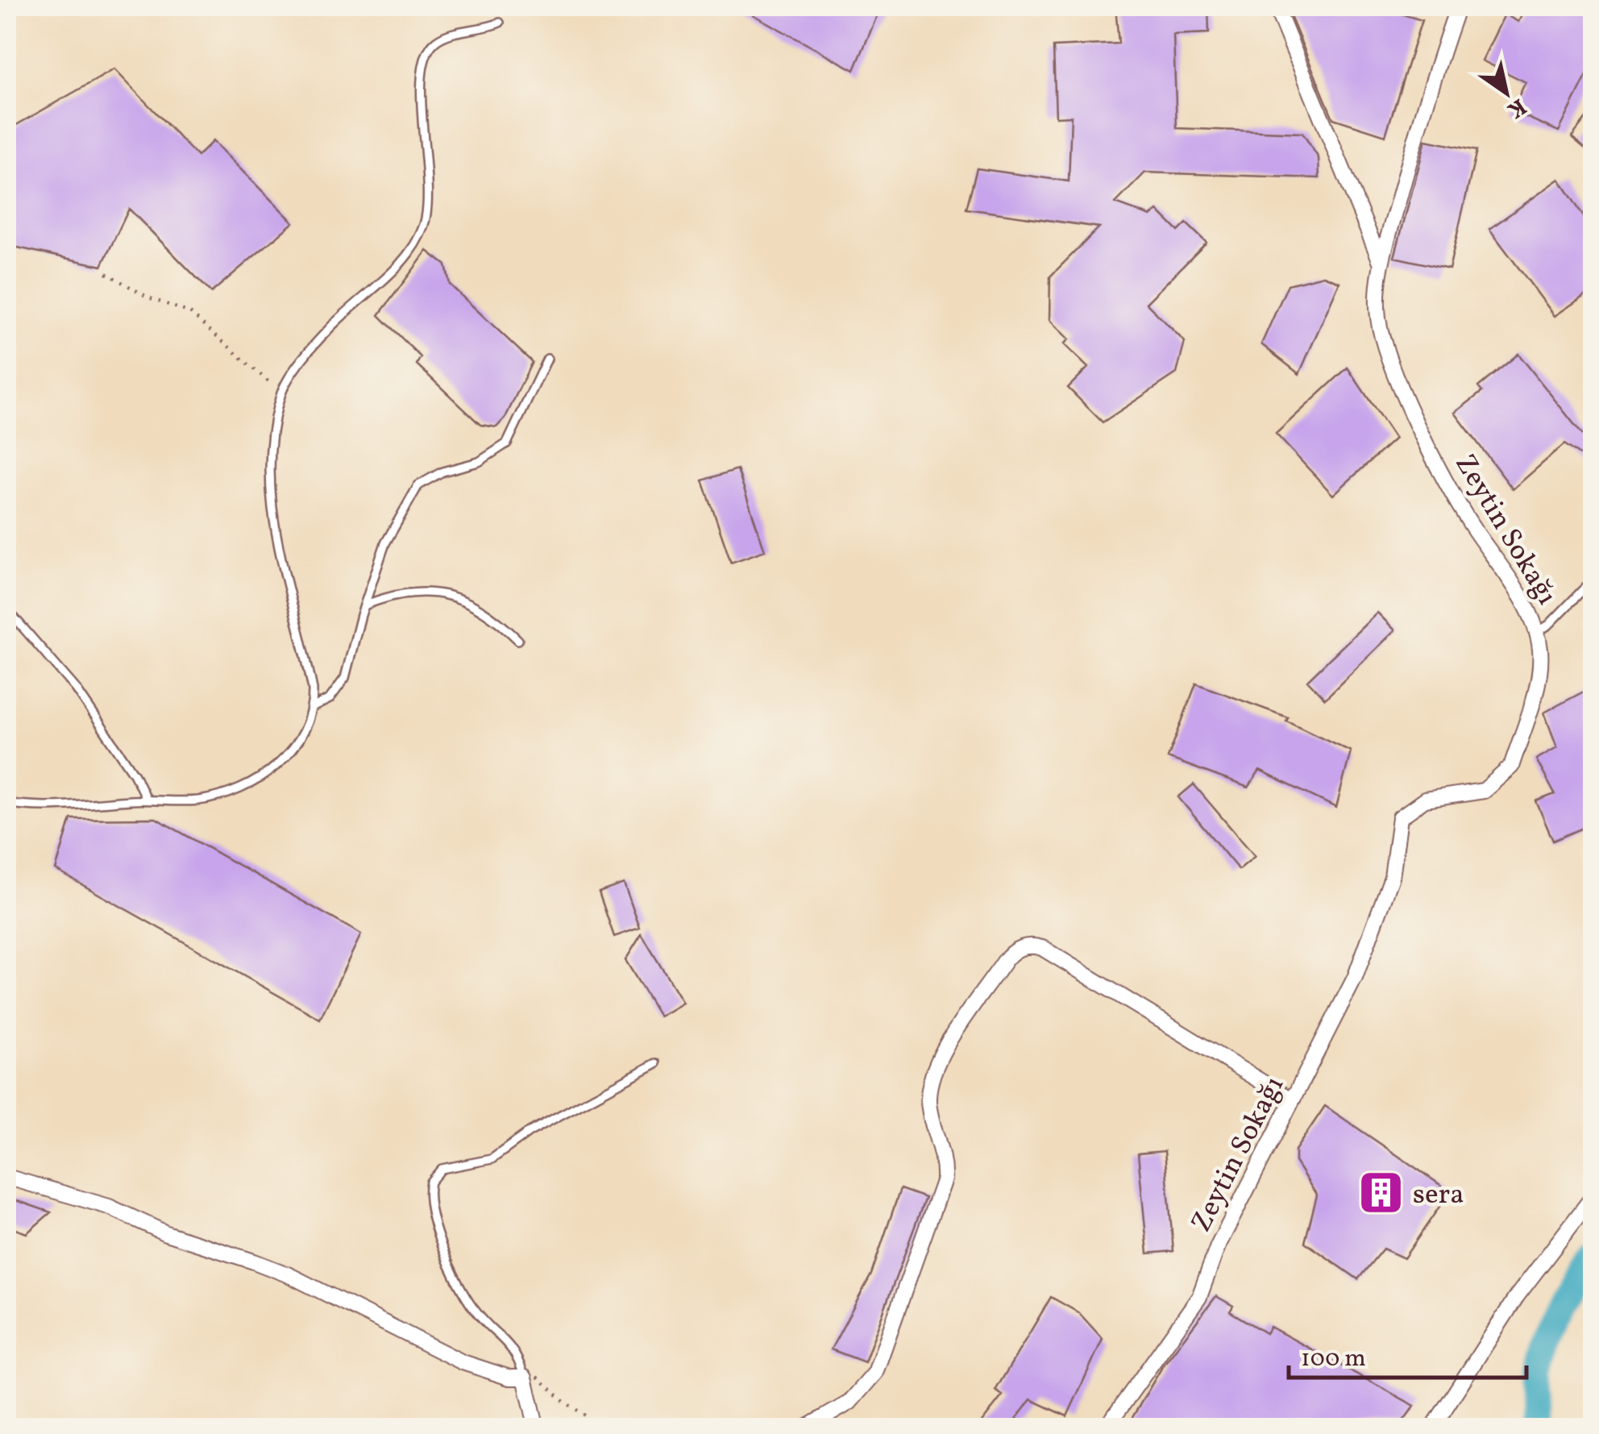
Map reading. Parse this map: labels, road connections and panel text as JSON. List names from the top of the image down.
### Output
{
  "streets": {
    "street": ["Zeytin Sokağı"]
  },
  "places": {
    "building": ["sera"]
  },
  "scale_bar": "100 m",
  "north": "bottom right"
}
